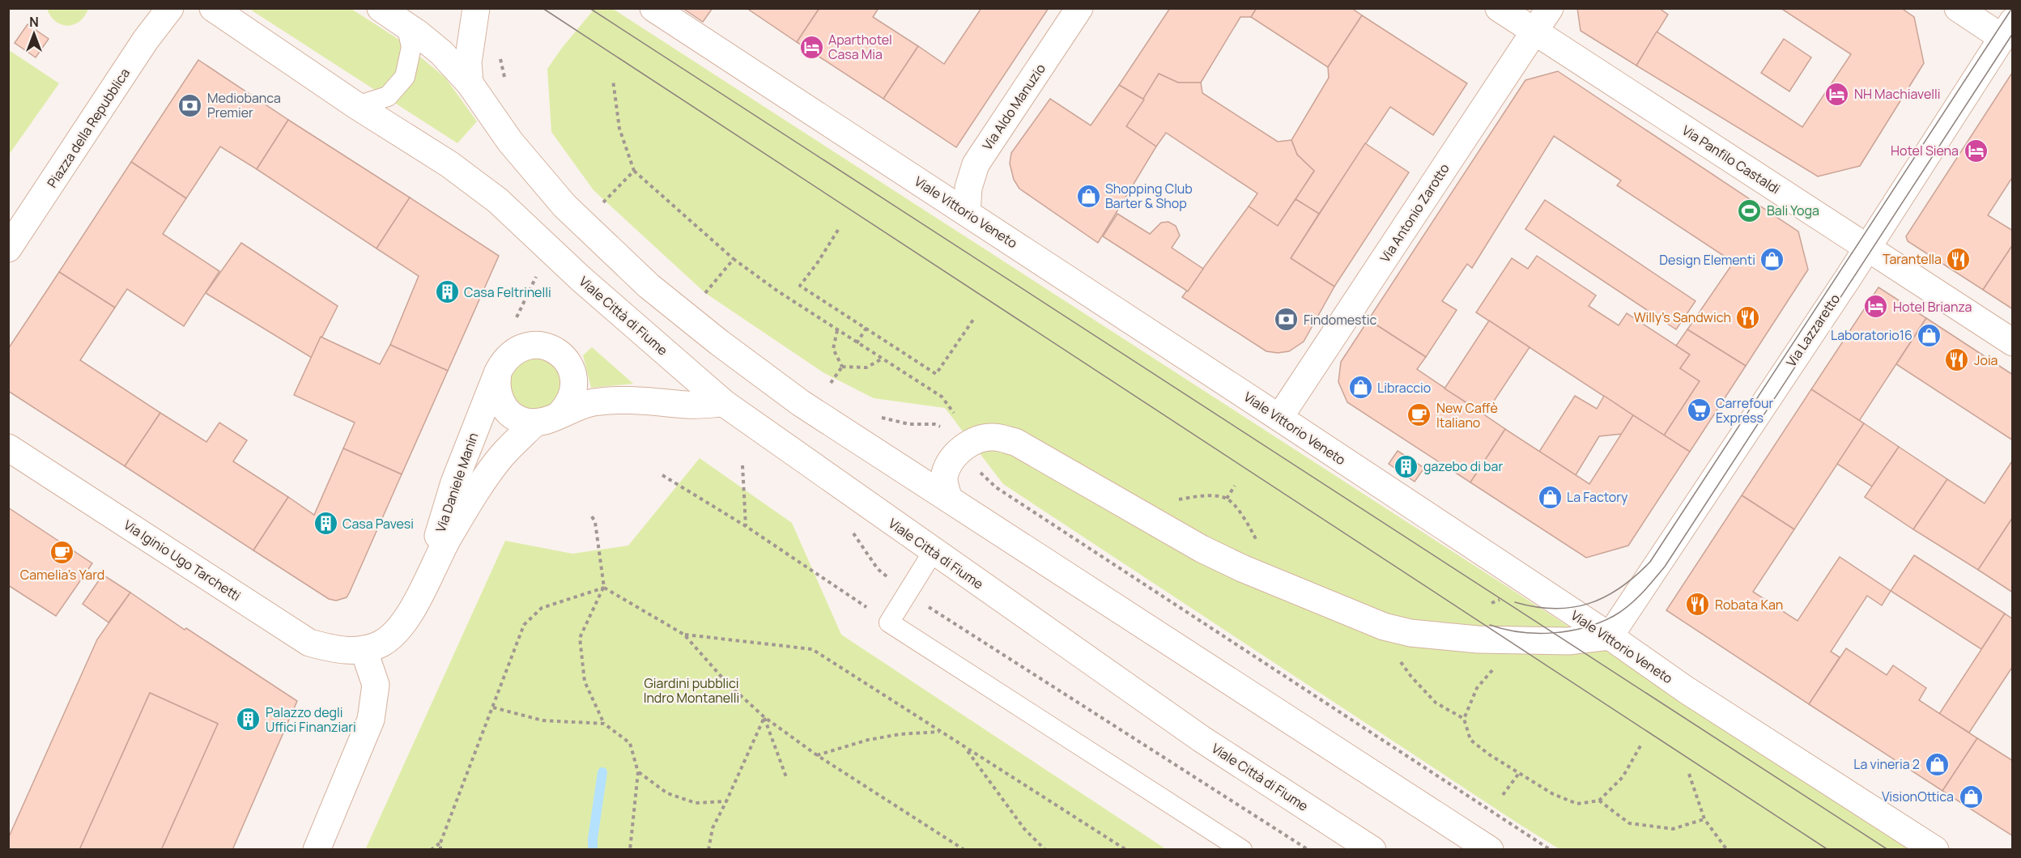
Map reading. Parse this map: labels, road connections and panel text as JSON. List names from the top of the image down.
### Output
{
  "streets": {
    "street": [
      "Via Aldo Manuzio",
      "Piazza della Repubblica",
      "Via Panfilo Castaldi",
      "Viale Vittorio Veneto",
      "Via Antonio Zarotto",
      "Viale Città di Fiume",
      "Via Lazzaretto",
      "Via Daniele Manin",
      "Via Iginio Ugo Tarchetti"
    ]
  },
  "crossings": [
    ["Via Aldo Manuzio", "Viale Vittorio Veneto"],
    ["Via Panfilo Castaldi", "Via Antonio Zarotto"],
    ["Via Panfilo Castaldi", "Via Lazzaretto"],
    ["Viale Vittorio Veneto", "Via Antonio Zarotto"],
    ["Viale Vittorio Veneto", "Via Lazzaretto"],
    ["Viale Città di Fiume", "Via Daniele Manin"],
    ["Via Daniele Manin", "Via Iginio Ugo Tarchetti"]
  ],
  "parks": ["Giardini pubblici Indro Montanelli"],
  "places": {
    "hotel": [
      "Aparthotel Casa Mia",
      "NH Machiavelli",
      "Hotel Siena",
      "Hotel Brianza"
    ],
    "bank": ["Mediobanca Premier", "Findomestic"],
    "shop": [
      "Shopping Club Barter & Shop",
      "Design Elementi",
      "Laboratorio16",
      "Libraccio",
      "La Factory",
      "La vineria 2",
      "VisionOttica"
    ],
    "sports": ["Bali Yoga"],
    "restaurant": [
      "Tarantella",
      "Willy's Sandwich",
      "Joia",
      "Robata Kan"
    ],
    "building": [
      "Casa Feltrinelli",
      "gazebo di bar",
      "Casa Pavesi",
      "Palazzo degli Uffici Finanziari"
    ],
    "supermarket": ["Carrefour Express"],
    "cafe": ["New Caffè Italiano", "Camelia's Yard"]
  },
  "north": "top"
}
